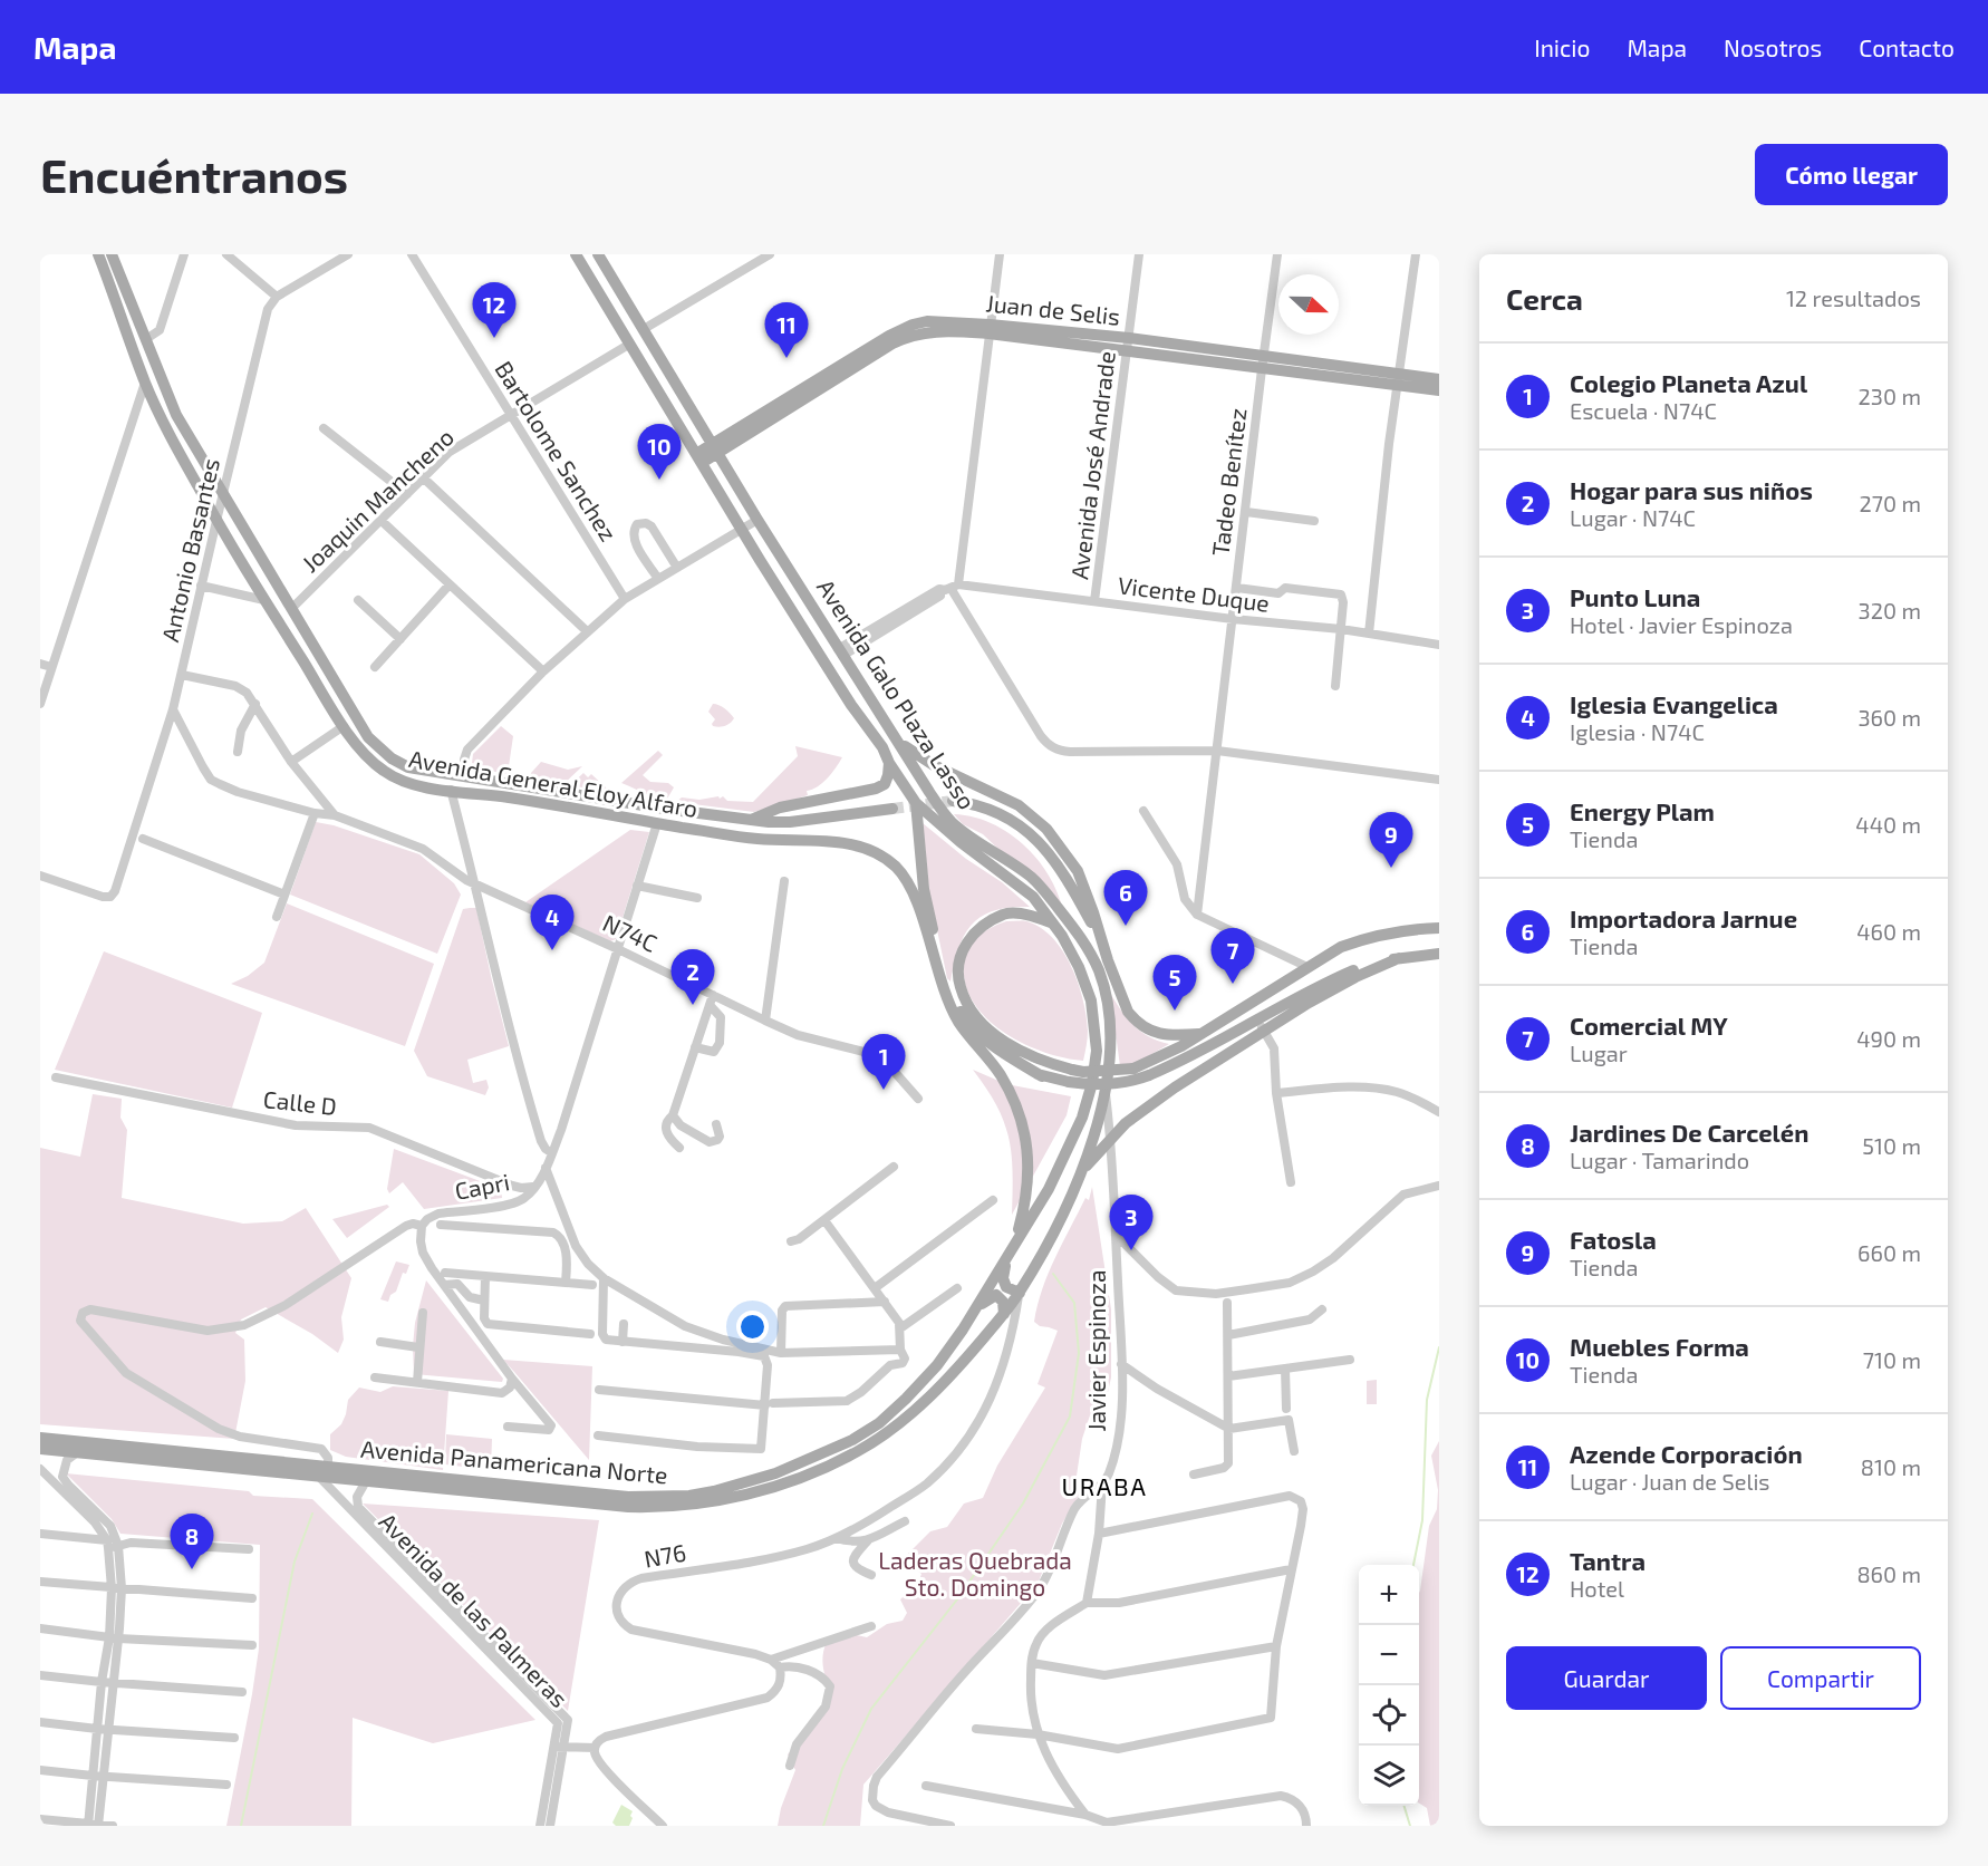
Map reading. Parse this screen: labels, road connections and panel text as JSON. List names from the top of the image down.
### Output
{
  "streets": {
    "main road": [
      "Juan de Selis",
      "Avenida Galo Plaza Lasso",
      "Avenida General Eloy Alfaro",
      "Avenida Panamericana Norte"
    ],
    "street": [
      "Bartolome Sanchez",
      "Avenida José Andrade",
      "Tadeo Benítez",
      "Joaquin Mancheno",
      "Antonio Basantes",
      "Vicente Duque",
      "N74C",
      "Calle D",
      "Capri",
      "Javier Espinoza",
      "N76",
      "Avenida de las Palmeras"
    ]
  },
  "crossings": [
    ["Juan de Selis", "Avenida José Andrade"],
    ["Juan de Selis", "Tadeo Benítez"],
    ["Juan de Selis", "Avenida Galo Plaza Lasso"],
    ["Bartolome Sanchez", "Joaquin Mancheno"],
    ["Avenida José Andrade", "Vicente Duque"],
    ["Tadeo Benítez", "Vicente Duque"],
    ["Joaquin Mancheno", "Avenida Galo Plaza Lasso"],
    ["Joaquin Mancheno", "Avenida General Eloy Alfaro"],
    ["Antonio Basantes", "Avenida General Eloy Alfaro"],
    ["Antonio Basantes", "N74C"],
    ["Avenida Galo Plaza Lasso", "Avenida General Eloy Alfaro"],
    ["Avenida Galo Plaza Lasso", "Javier Espinoza"],
    ["Avenida Galo Plaza Lasso", "Avenida Panamericana Norte"],
    ["Avenida Galo Plaza Lasso", "N76"],
    ["Avenida General Eloy Alfaro", "Capri"],
    ["N74C", "Capri"],
    ["Calle D", "Capri"],
    ["Capri", "Avenida Panamericana Norte"],
    ["Capri", "Avenida de las Palmeras"],
    ["Avenida Panamericana Norte", "N76"],
    ["Avenida Panamericana Norte", "Avenida de las Palmeras"]
  ],
  "districts": ["URABA"],
  "parks": ["Laderas Quebrada Sto. Domingo"],
  "north": "right",
  "page": {
    "header": "Mapa",
    "nav": [
      "Inicio",
      "Mapa",
      "Nosotros",
      "Contacto"
    ],
    "buttons": [
      "Cómo llegar",
      ["Guardar", "Compartir"]
    ],
    "title": "Encuéntranos",
    "heading": ["Cerca", "12 resultados"],
    "pins": [
      "12",
      "11",
      "10",
      "9",
      "6",
      "4",
      "7",
      "2",
      "5",
      "1",
      "3",
      "8"
    ],
    "list": [
      {
        "mark": "1",
        "name": "Colegio Planeta Azul",
        "note": "Escuela · N74C",
        "value": "230 m"
      },
      {
        "mark": "2",
        "name": "Hogar para sus niños",
        "note": "Lugar · N74C",
        "value": "270 m"
      },
      {
        "mark": "3",
        "name": "Punto Luna",
        "note": "Hotel · Javier Espinoza",
        "value": "320 m"
      },
      {
        "mark": "4",
        "name": "Iglesia Evangelica",
        "note": "Iglesia · N74C",
        "value": "360 m"
      },
      {
        "mark": "5",
        "name": "Energy Plam",
        "note": "Tienda",
        "value": "440 m"
      },
      {
        "mark": "6",
        "name": "Importadora Jarnue",
        "note": "Tienda",
        "value": "460 m"
      },
      {
        "mark": "7",
        "name": "Comercial MY",
        "note": "Lugar",
        "value": "490 m"
      },
      {
        "mark": "8",
        "name": "Jardines De Carcelén",
        "note": "Lugar · Tamarindo",
        "value": "510 m"
      },
      {
        "mark": "9",
        "name": "Fatosla",
        "note": "Tienda",
        "value": "660 m"
      },
      {
        "mark": "10",
        "name": "Muebles Forma",
        "note": "Tienda",
        "value": "710 m"
      },
      {
        "mark": "11",
        "name": "Azende Corporación",
        "note": "Lugar · Juan de Selis",
        "value": "810 m"
      },
      {
        "mark": "12",
        "name": "Tantra",
        "note": "Hotel",
        "value": "860 m"
      }
    ],
    "map_buttons": ["+", "−"]
  }
}
